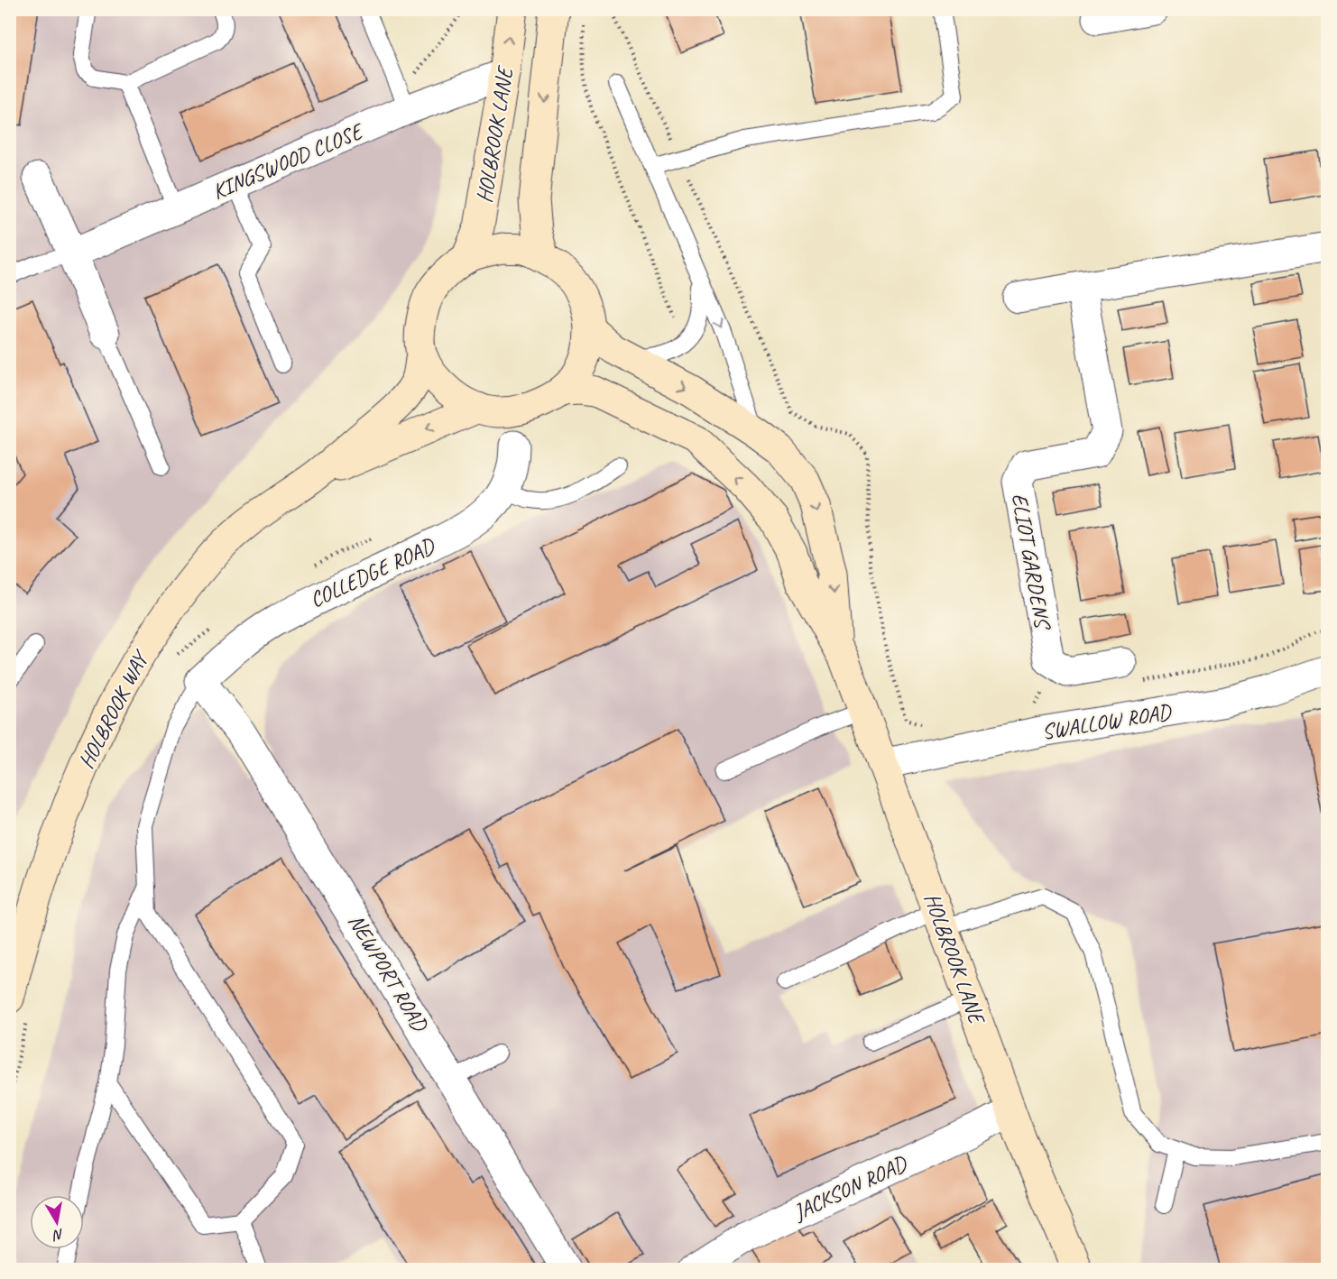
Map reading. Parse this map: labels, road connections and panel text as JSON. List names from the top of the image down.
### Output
{
  "streets": {
    "main road": ["HOLBROOK LANE", "HOLBROOK WAY"],
    "street": [
      "KINGSWOOD CLOSE",
      "ELIOT GARDENS",
      "COLLEDGE ROAD",
      "SWALLOW ROAD",
      "NEWPORT ROAD",
      "JACKSON ROAD"
    ]
  },
  "crossings": [
    ["HOLBROOK LANE", "KINGSWOOD CLOSE"],
    ["HOLBROOK LANE", "COLLEDGE ROAD"],
    ["HOLBROOK LANE", "HOLBROOK WAY"],
    ["HOLBROOK LANE", "SWALLOW ROAD"],
    ["HOLBROOK LANE", "JACKSON ROAD"],
    ["COLLEDGE ROAD", "HOLBROOK WAY"],
    ["COLLEDGE ROAD", "NEWPORT ROAD"]
  ],
  "north": "bottom"
}
